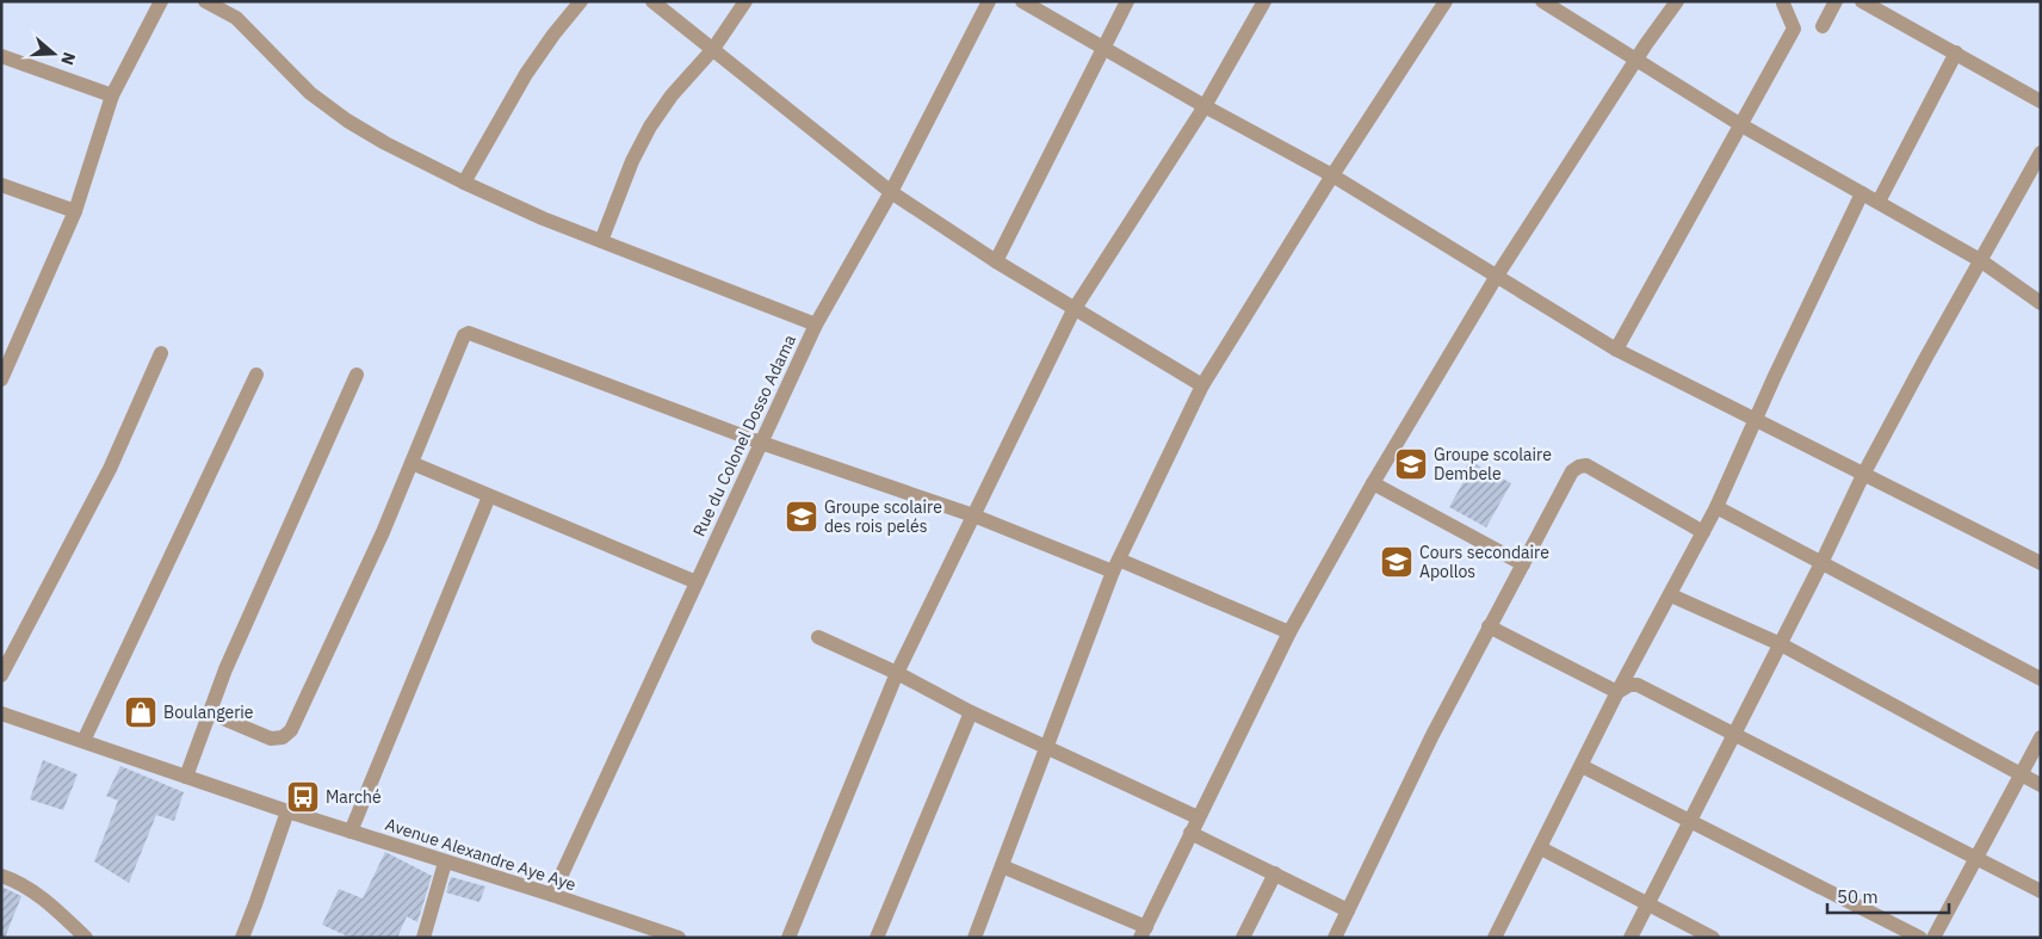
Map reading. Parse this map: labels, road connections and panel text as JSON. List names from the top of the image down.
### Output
{
  "streets": {
    "street": ["Rue du Colonel Dosso Adama", "Avenue Alexandre Aye Aye"]
  },
  "crossings": [
    ["Rue du Colonel Dosso Adama", "Avenue Alexandre Aye Aye"]
  ],
  "places": {
    "school or university": ["Groupe scolaire Dembele", "Groupe scolaire des rois pelés", "Cours secondaire Apollos"],
    "shop": ["Boulangerie"],
    "bus stop": ["Marché"]
  },
  "scale_bar": "50 m",
  "north": "right"
}
